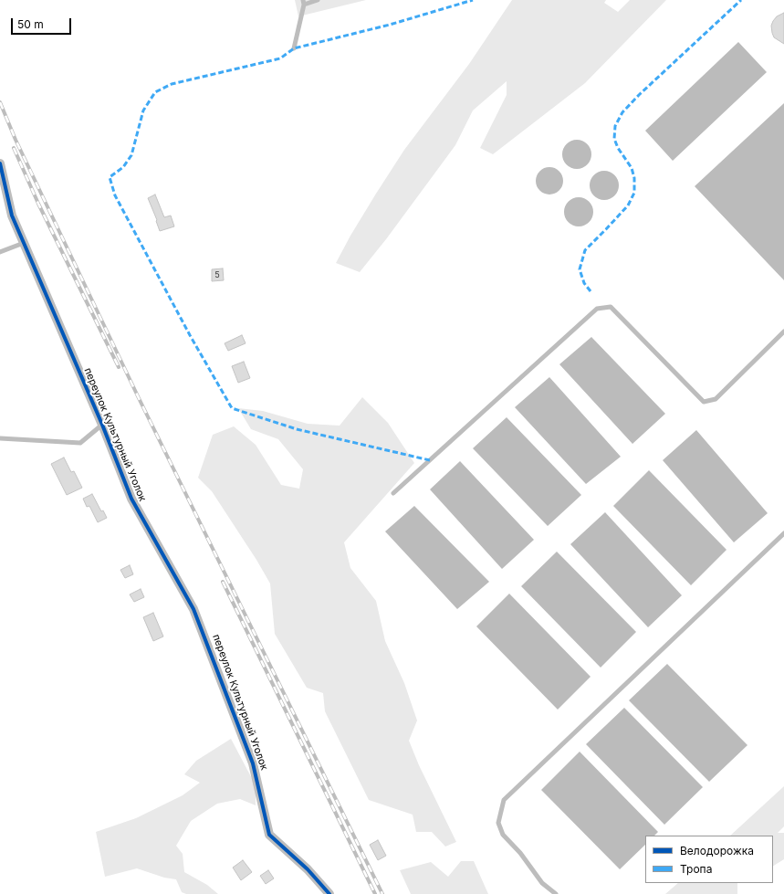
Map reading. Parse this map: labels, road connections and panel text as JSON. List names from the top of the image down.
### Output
{
  "streets": {
    "street": ["переулок Культурный Уголок"]
  },
  "house_numbers": ["5"],
  "legend": ["Велодорожка", "Тропа"],
  "scale_bar": "50 m"
}
